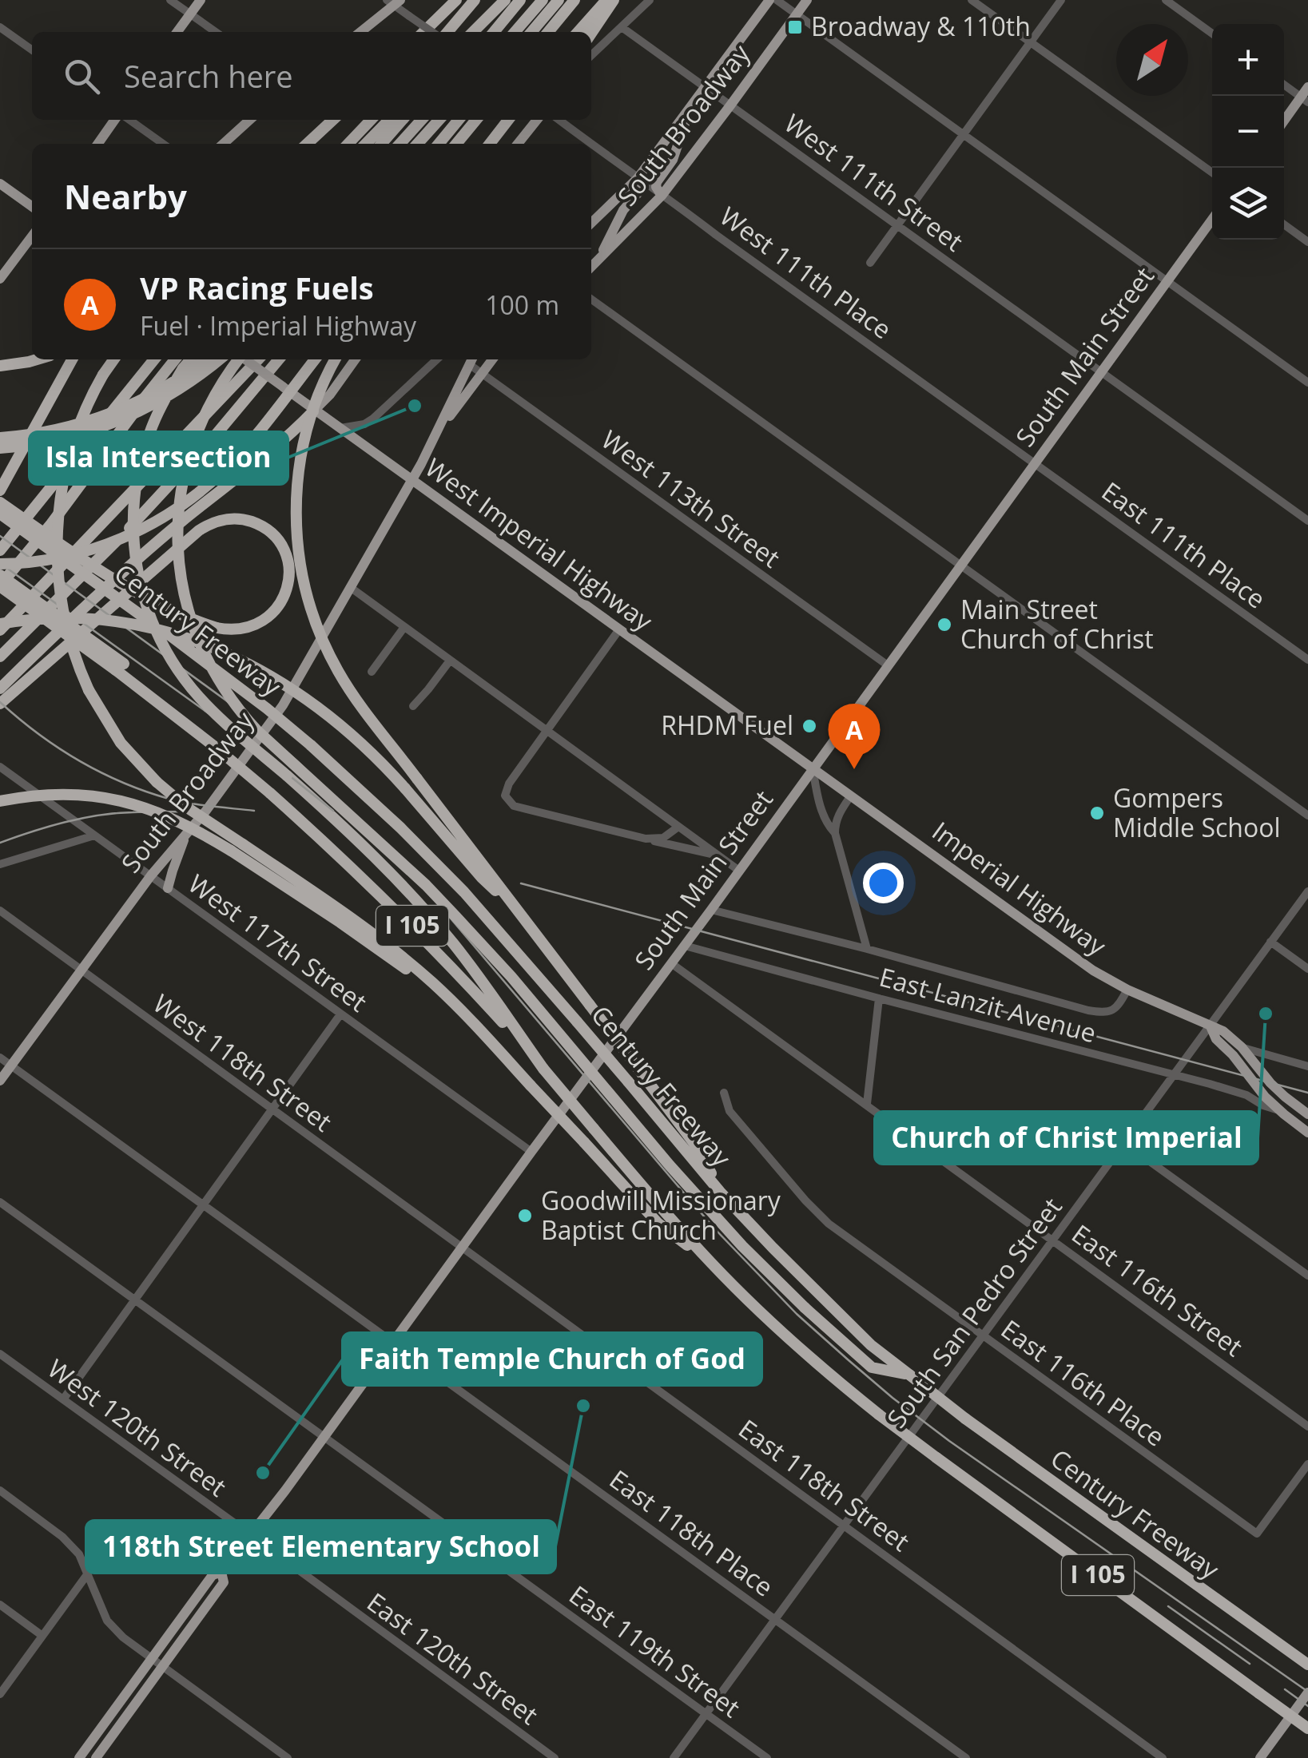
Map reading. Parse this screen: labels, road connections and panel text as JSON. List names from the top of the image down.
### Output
{
  "streets": {
    "highway": ["Century Freeway", "I 105"],
    "main road": [
      "South Broadway",
      "South Main Street",
      "West Imperial Highway",
      "Imperial Highway"
    ],
    "street": [
      "West 111th Street",
      "West 111th Place",
      "West 113th Street",
      "East 111th Place",
      "West 117th Street",
      "East Lanzit Avenue",
      "West 118th Street",
      "East 116th Street",
      "South San Pedro Street",
      "East 116th Place",
      "West 120th Street",
      "East 118th Street",
      "East 118th Place",
      "East 119th Street",
      "East 120th Street"
    ]
  },
  "crossings": [
    ["South Broadway", "West 111th Street"],
    ["South Broadway", "West 111th Place"],
    ["South Broadway", "West 113th Street"],
    ["South Broadway", "West Imperial Highway"],
    ["South Broadway", "West 117th Street"],
    ["South Broadway", "West 118th Street"],
    ["South Broadway", "East 118th Place"],
    ["West 111th Street", "South Main Street"],
    ["West 111th Place", "South Main Street"],
    ["West 111th Place", "East 111th Place"],
    ["South Main Street", "West 113th Street"],
    ["South Main Street", "West Imperial Highway"],
    ["South Main Street", "East 111th Place"],
    ["South Main Street", "Imperial Highway"],
    ["South Main Street", "West 117th Street"],
    ["South Main Street", "East Lanzit Avenue"],
    ["South Main Street", "West 118th Street"],
    ["South Main Street", "East 116th Street"],
    ["South Main Street", "West 120th Street"],
    ["South Main Street", "East 118th Street"],
    ["South Main Street", "East 118th Place"],
    ["South Main Street", "East 119th Street"],
    ["South Main Street", "East 120th Street"],
    ["West Imperial Highway", "Imperial Highway"],
    ["Imperial Highway", "East Lanzit Avenue"],
    ["Imperial Highway", "South San Pedro Street"],
    ["East Lanzit Avenue", "South San Pedro Street"],
    ["West 118th Street", "East 118th Street"],
    ["East 116th Street", "South San Pedro Street"],
    ["South San Pedro Street", "East 116th Place"],
    ["South San Pedro Street", "East 118th Street"],
    ["South San Pedro Street", "East 118th Place"],
    ["South San Pedro Street", "East 119th Street"],
    ["West 120th Street", "East 120th Street"]
  ],
  "places": {
    "transit": ["Broadway & 110th"],
    "other": [
      "Isla Intersection",
      "Main Street Church of Christ",
      "RHDM Fuel",
      "Gompers Middle School",
      "Church of Christ Imperial",
      "Goodwill Missionary Baptist Church",
      "118th Street Elementary School",
      "Faith Temple Church of God"
    ]
  },
  "north": "top right",
  "page": {
    "map_buttons": ["+", "−"],
    "search": "Search here",
    "heading": "Nearby",
    "list": [
      {
        "mark": "A",
        "name": "VP Racing Fuels",
        "note": "Fuel · Imperial Highway",
        "value": "100 m"
      }
    ],
    "pins": "A"
  }
}
